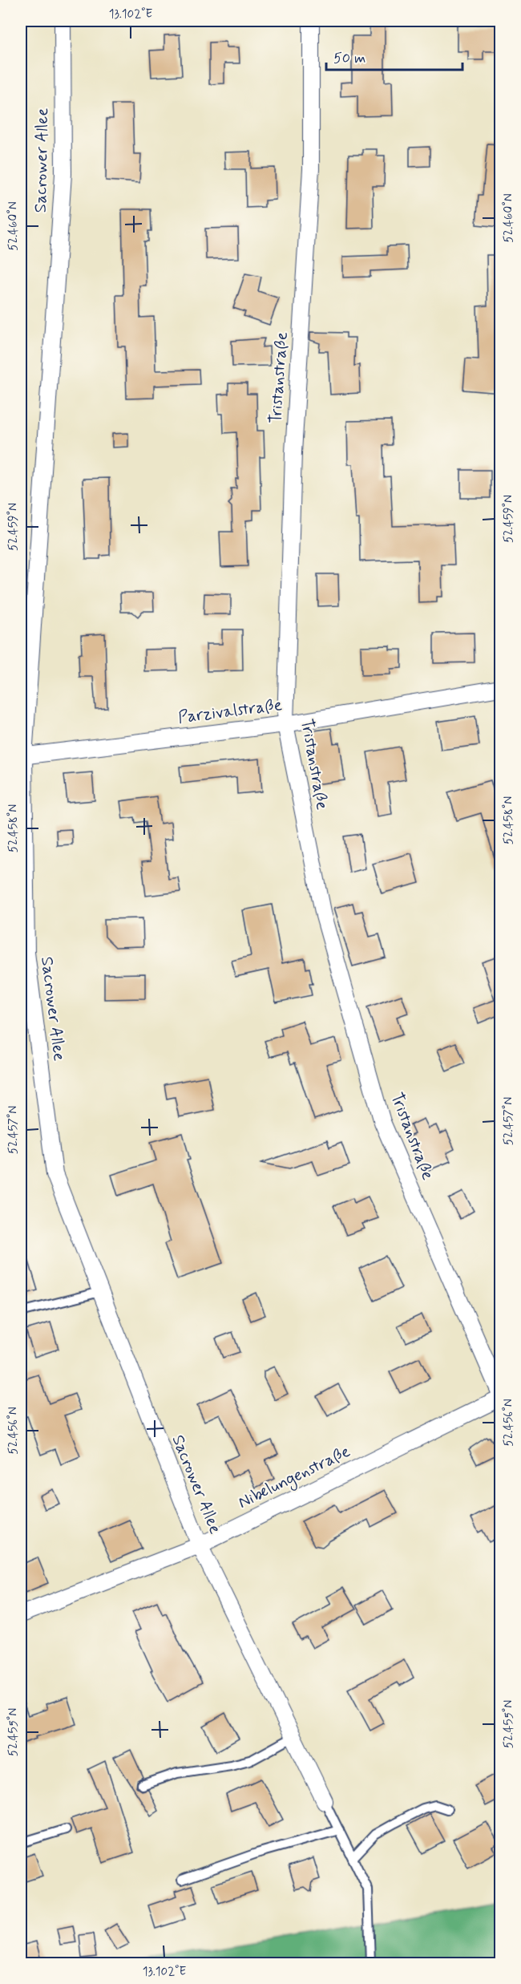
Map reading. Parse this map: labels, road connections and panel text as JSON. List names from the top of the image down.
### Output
{
  "streets": {
    "street": [
      "Sacrower Allee",
      "Tristanstraße",
      "Parzivalstraße",
      "Nibelungenstraße"
    ]
  },
  "crossings": [
    ["Sacrower Allee", "Parzivalstraße"],
    ["Sacrower Allee", "Nibelungenstraße"],
    ["Tristanstraße", "Parzivalstraße"],
    ["Tristanstraße", "Nibelungenstraße"]
  ],
  "scale_bar": "50 m",
  "coordinates": [
    "13.102°E",
    "52.460°N",
    "52.459°N",
    "52.458°N",
    "52.457°N",
    "52.456°N",
    "52.455°N"
  ]
}
